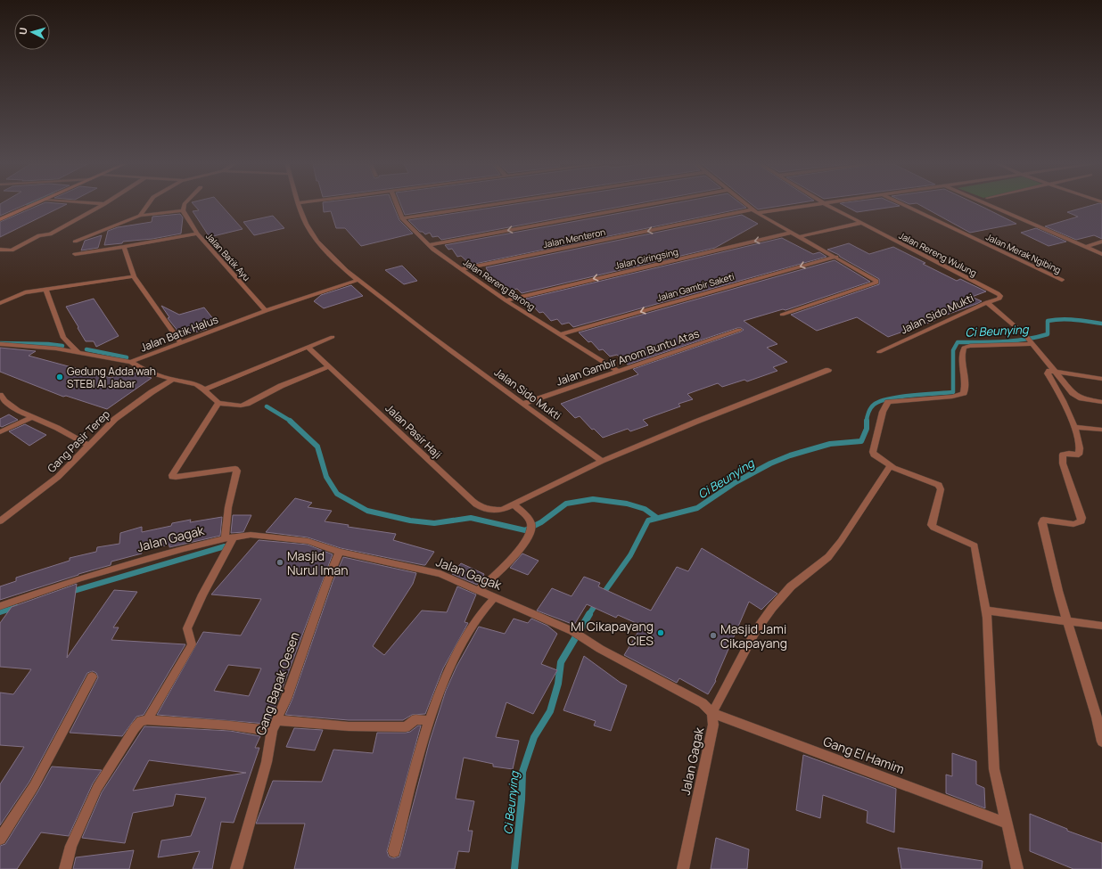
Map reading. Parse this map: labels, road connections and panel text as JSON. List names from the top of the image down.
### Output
{
  "streets": {
    "street": [
      "Jalan Menteron",
      "Jalan Merak Ngibing",
      "Jalan Rereng Wulung",
      "Jalan Batik Ayu",
      "Jalan Giringsing",
      "Jalan Rereng Barong",
      "Jalan Gambir Saketi",
      "Jalan Sido Mukti",
      "Jalan Batik Halus",
      "Jalan Gambir Anom Buntu Atas",
      "Jalan Pasir Haji",
      "Gang Pasir Terep",
      "Jalan Gagak",
      "Gang Bapak Oesen",
      "Gang El Hamim"
    ]
  },
  "crossings": [
    ["Jalan Menteron", "Jalan Rereng Barong"],
    ["Jalan Rereng Wulung", "Jalan Sido Mukti"],
    ["Jalan Batik Ayu", "Jalan Batik Halus"],
    ["Jalan Giringsing", "Jalan Rereng Barong"],
    ["Jalan Rereng Barong", "Jalan Gambir Saketi"],
    ["Jalan Rereng Barong", "Jalan Gambir Anom Buntu Atas"],
    ["Jalan Sido Mukti", "Jalan Batik Halus"],
    ["Jalan Sido Mukti", "Jalan Gambir Anom Buntu Atas"],
    ["Jalan Sido Mukti", "Jalan Pasir Haji"],
    ["Jalan Gagak", "Gang Bapak Oesen"],
    ["Jalan Gagak", "Gang El Hamim"]
  ],
  "one_way": ["Jalan Gambir Saketi"],
  "water": ["Ci Beunying"],
  "places": [
    "Gedung Adda'wah STEBI Al Jabar",
    "Masjid Nurul Iman",
    "MI Cikapayang CIES",
    "Masjid Jami Cikapayang"
  ],
  "north": "left"
}
